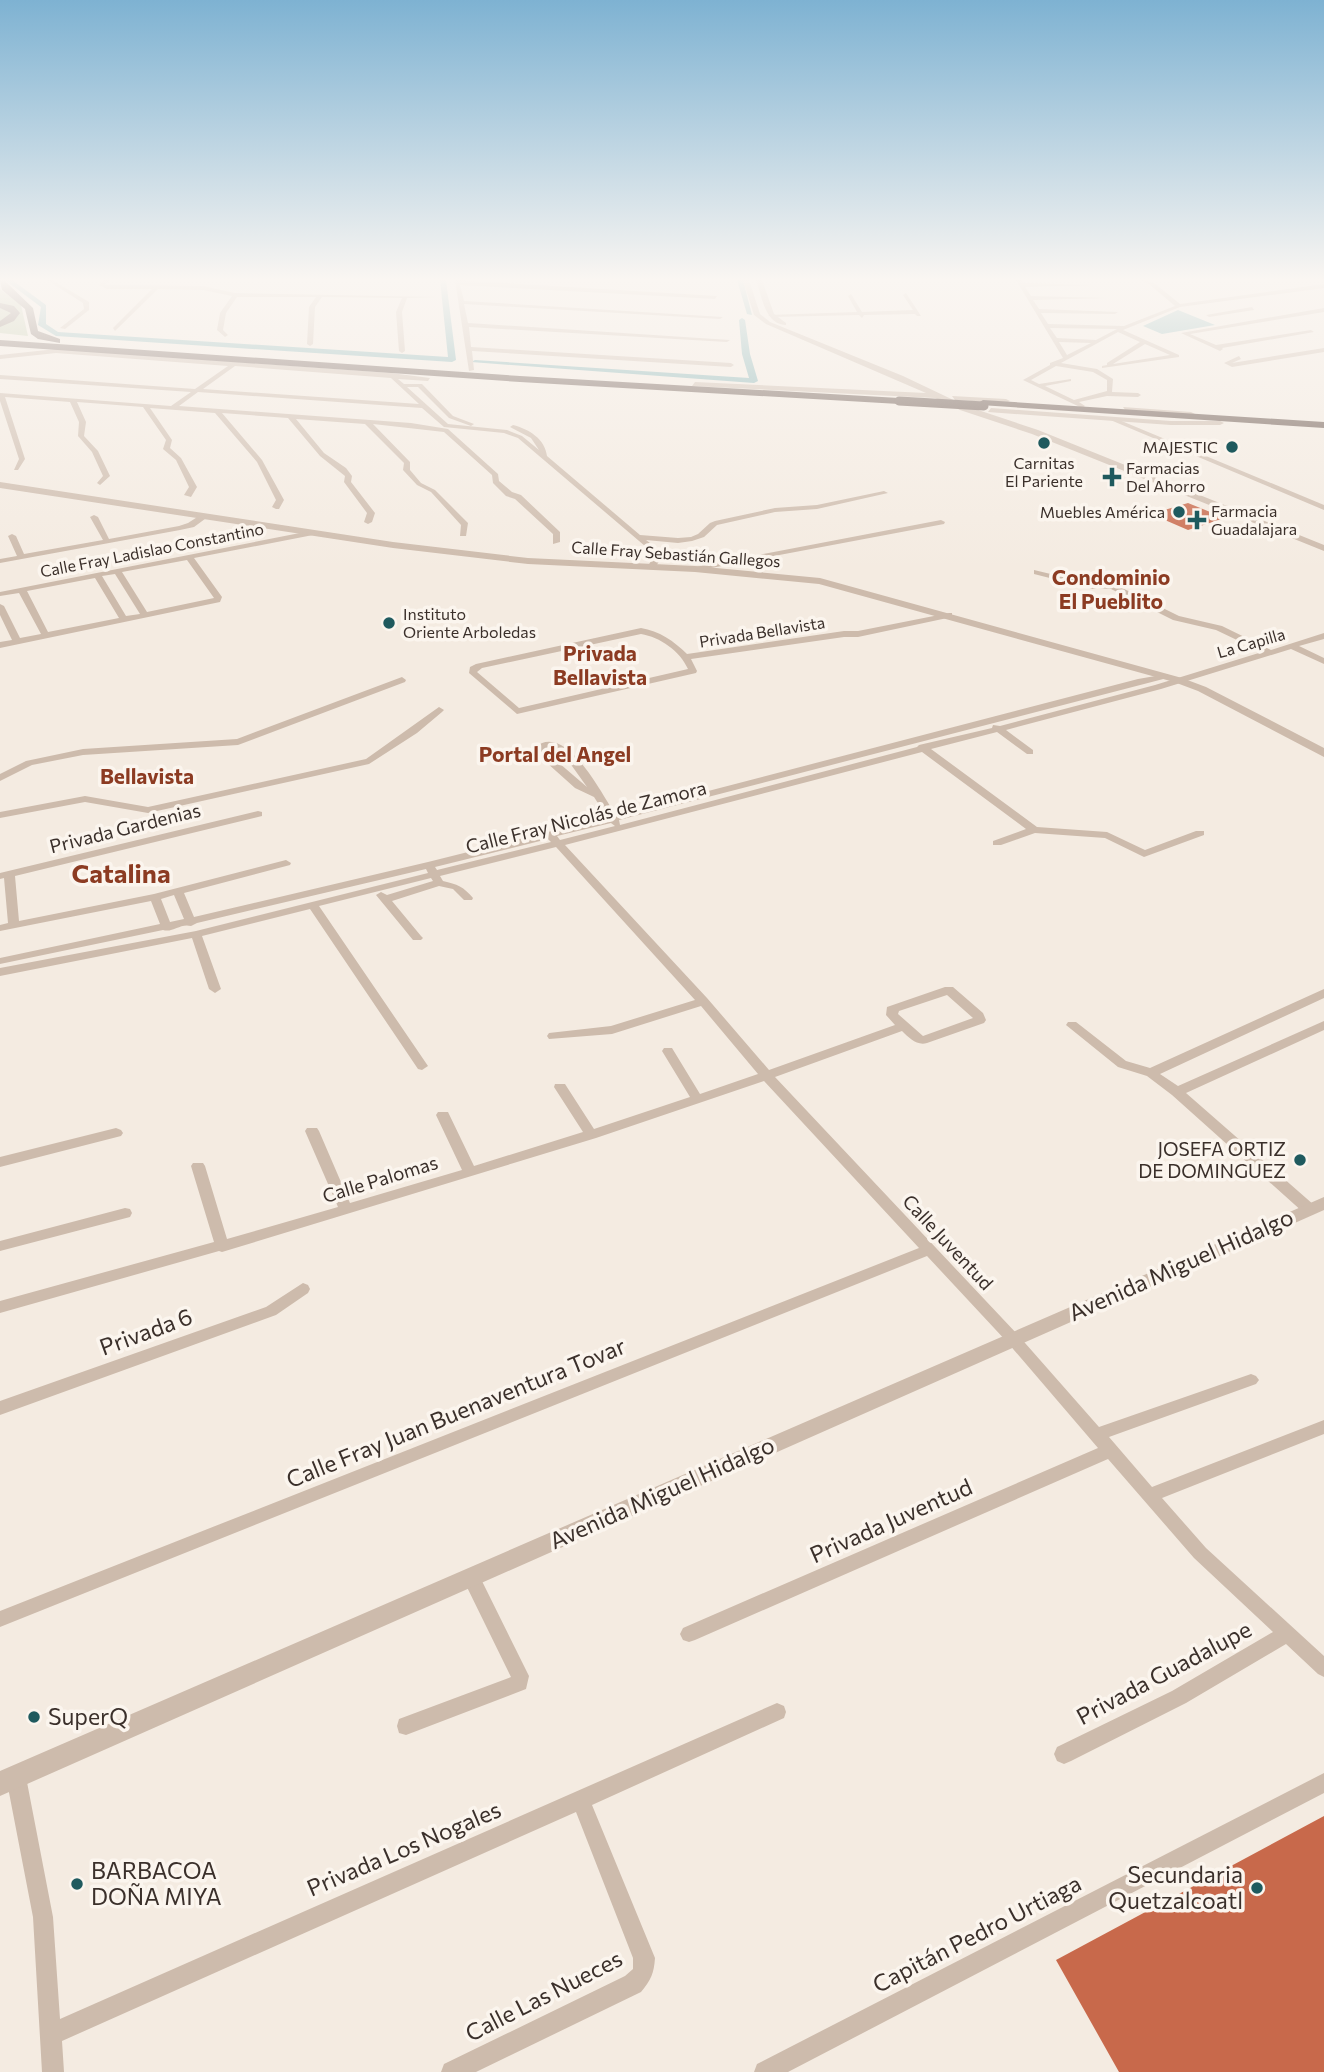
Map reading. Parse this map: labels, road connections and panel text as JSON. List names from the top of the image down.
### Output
{
  "streets": {
    "street": [
      "Calle Fray Ladislao Constantino",
      "Calle Fray Sebastián Gallegos",
      "Privada Bellavista",
      "La Capilla",
      "Calle Fray Nicolás de Zamora",
      "Privada Gardenias",
      "Calle Palomas",
      "Calle Juventud",
      "Avenida Miguel Hidalgo",
      "Privada 6",
      "Calle Fray Juan Buenaventura Tovar",
      "Privada Juventud",
      "Privada Guadalupe",
      "Privada Los Nogales",
      "Capitán Pedro Urtiaga",
      "Calle Las Nueces"
    ]
  },
  "crossings": [
    ["Calle Fray Ladislao Constantino", "Calle Fray Sebastián Gallegos"],
    ["Calle Fray Sebastián Gallegos", "Privada Bellavista"],
    ["Calle Fray Sebastián Gallegos", "La Capilla"],
    ["Calle Fray Sebastián Gallegos", "Calle Fray Nicolás de Zamora"],
    ["La Capilla", "Calle Fray Nicolás de Zamora"],
    ["Calle Fray Nicolás de Zamora", "Calle Juventud"],
    ["Calle Palomas", "Calle Juventud"],
    ["Calle Juventud", "Avenida Miguel Hidalgo"],
    ["Calle Juventud", "Calle Fray Juan Buenaventura Tovar"],
    ["Calle Juventud", "Privada Juventud"],
    ["Calle Juventud", "Privada Guadalupe"],
    ["Privada Los Nogales", "Calle Las Nueces"]
  ],
  "districts": [
    "Condominio El Pueblito",
    "Privada Bellavista",
    "Portal del Angel",
    "Bellavista",
    "Catalina"
  ],
  "places": {
    "other": [
      "Carnitas El Pariente",
      "MAJESTIC",
      "Muebles América",
      "Instituto Oriente Arboledas",
      "JOSEFA ORTIZ DE DOMINGUEZ",
      "SuperQ",
      "BARBACOA DOÑA MIYA",
      "Secundaria Quetzalcoatl"
    ],
    "health": ["Farmacias Del Ahorro", "Farmacia Guadalajara"]
  }
}
